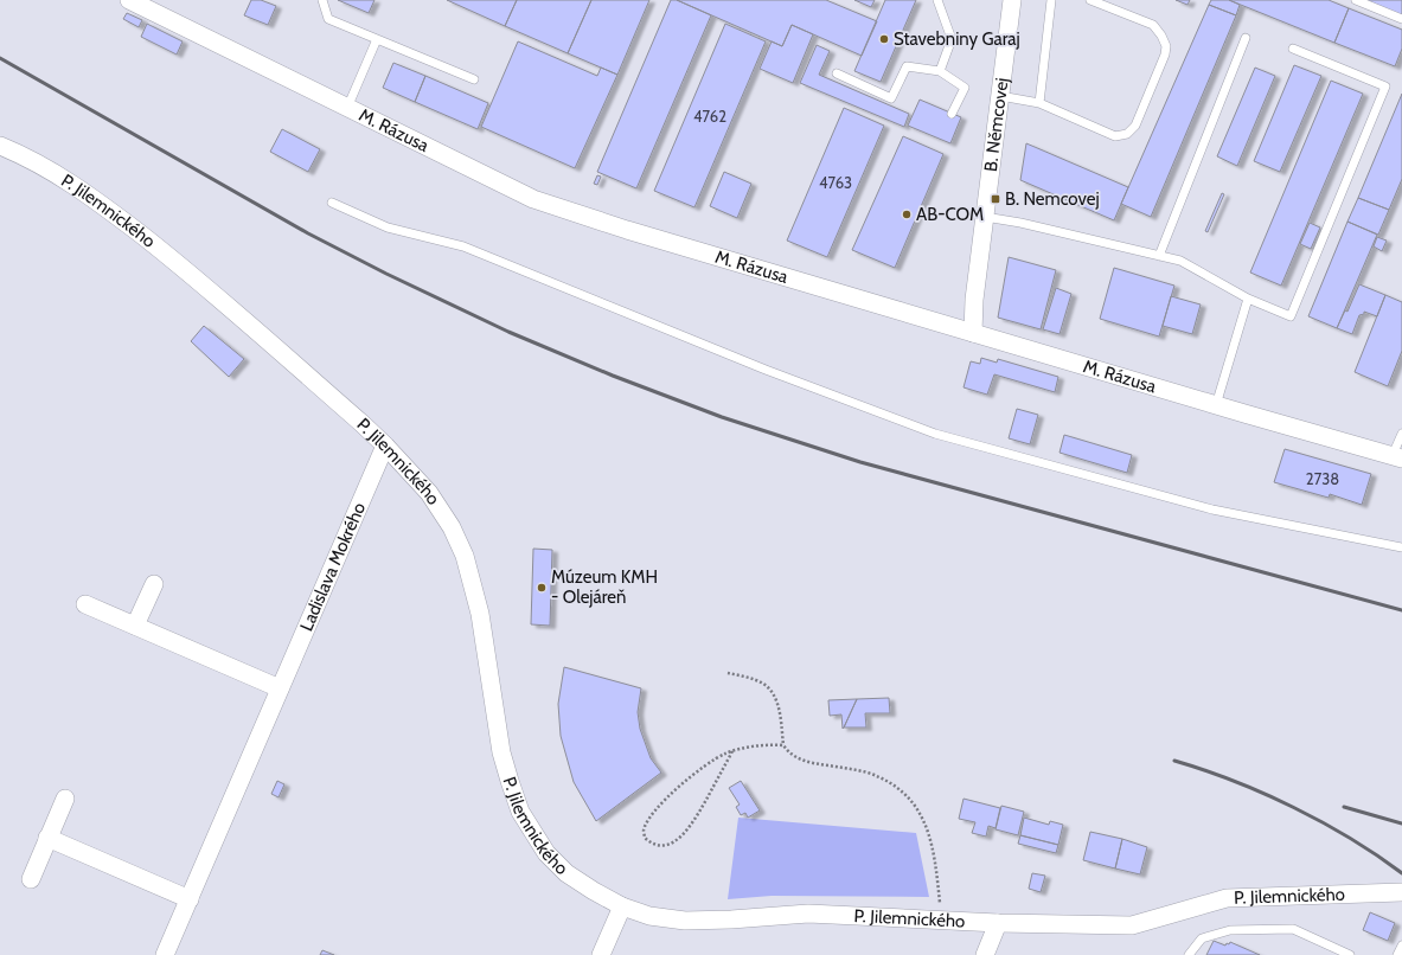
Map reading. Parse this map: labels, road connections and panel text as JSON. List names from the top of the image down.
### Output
{
  "streets": {
    "street": [
      "B. Němcovej",
      "M. Rázusa",
      "P. Jilemnického",
      "Ladislava Mokrého"
    ]
  },
  "crossings": [
    ["B. Němcovej", "M. Rázusa"],
    ["P. Jilemnického", "Ladislava Mokrého"]
  ],
  "places": {
    "other": ["Stavebniny Garaj", "AB-COM", "Múzeum KMH - Olejáreň"],
    "transit": ["B. Nemcovej"]
  },
  "house_numbers": ["4762", "4763", "2738"]
}
